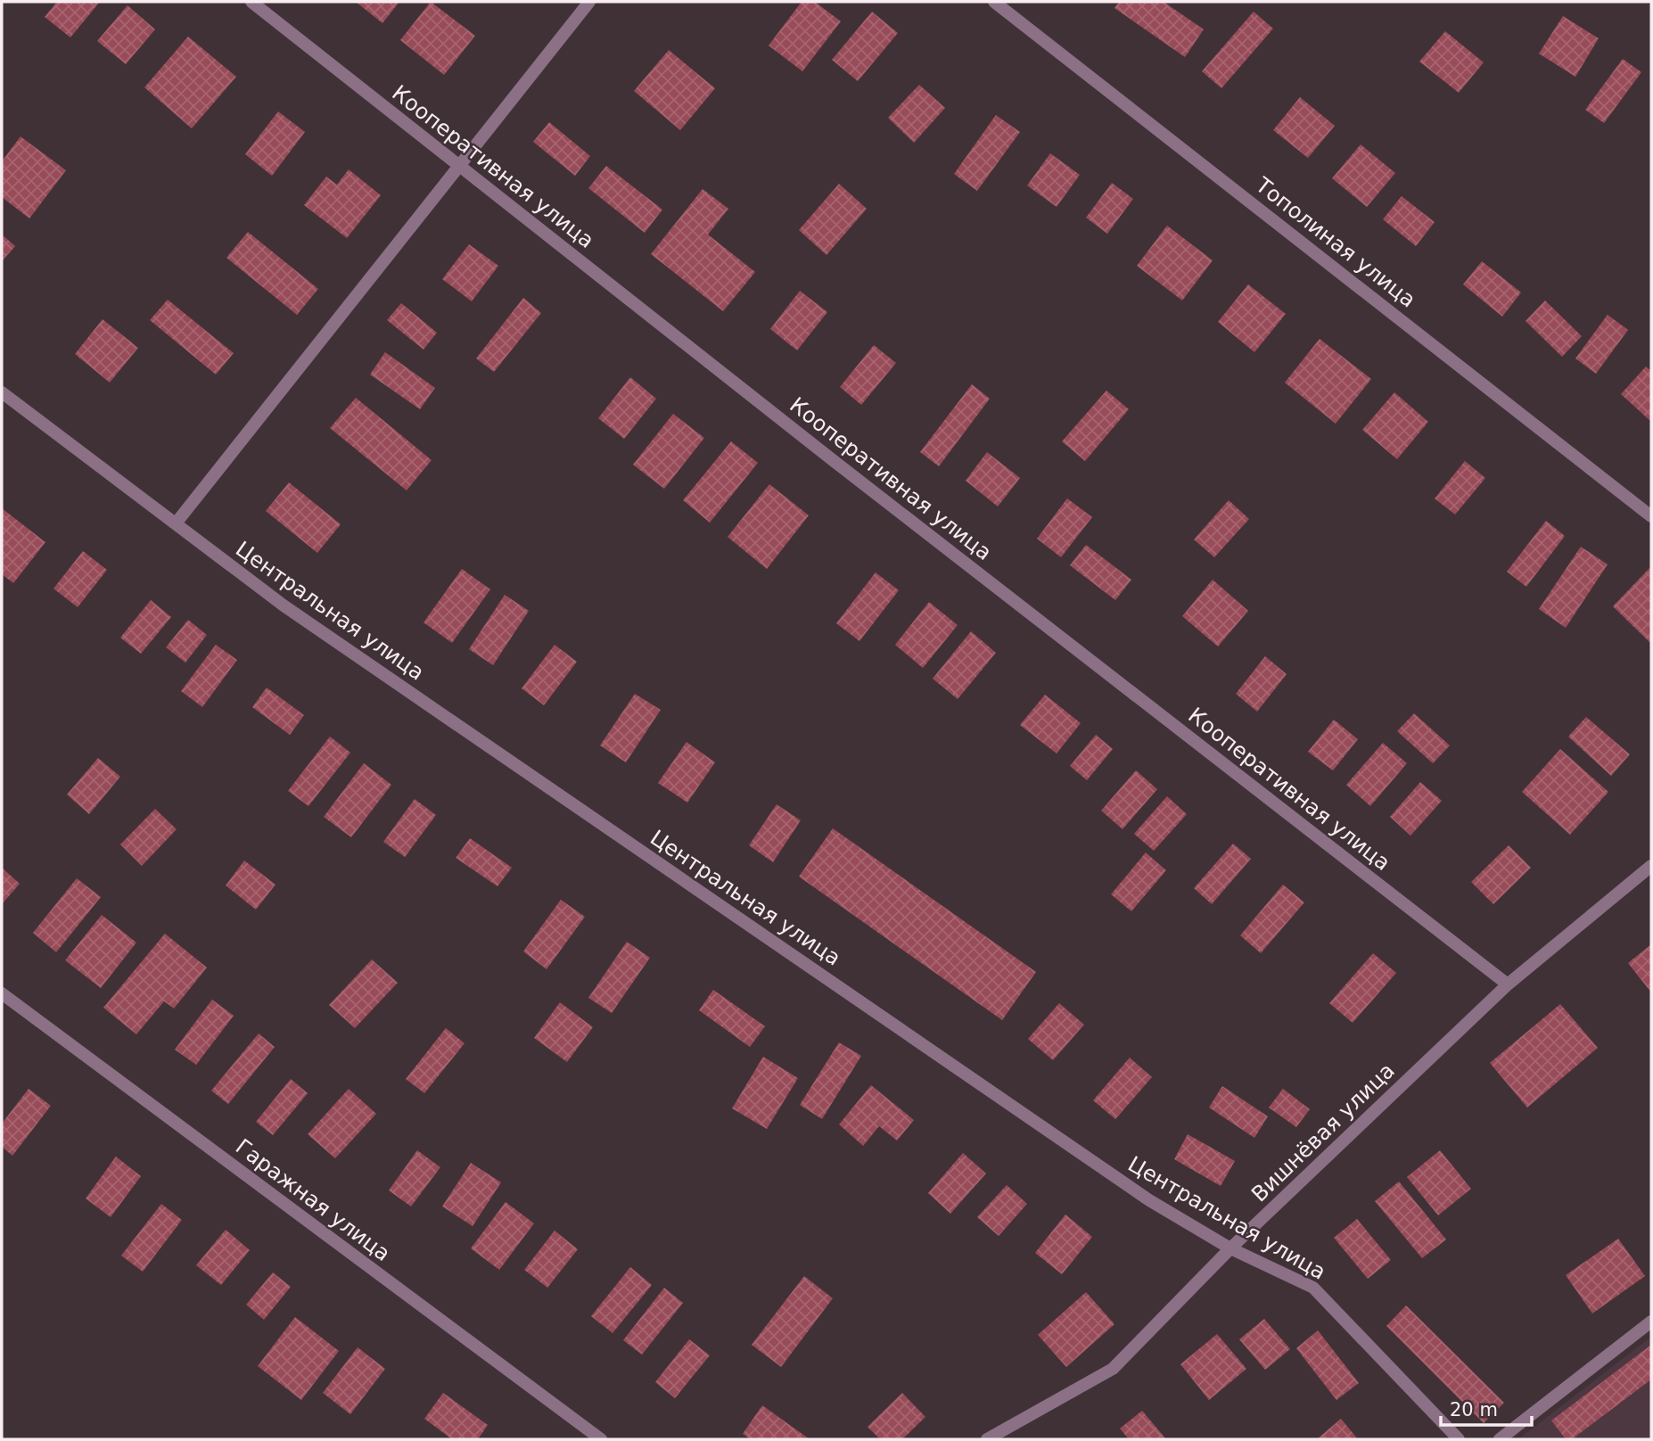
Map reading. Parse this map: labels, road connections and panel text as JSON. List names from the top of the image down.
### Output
{
  "streets": {
    "street": [
      "Кооперативная улица",
      "Тополиная улица",
      "Центральная улица",
      "Вишнёвая улица",
      "Гаражная улица"
    ]
  },
  "crossings": [
    ["Кооперативная улица", "Вишнёвая улица"],
    ["Центральная улица", "Вишнёвая улица"]
  ],
  "scale_bar": "20 m"
}
